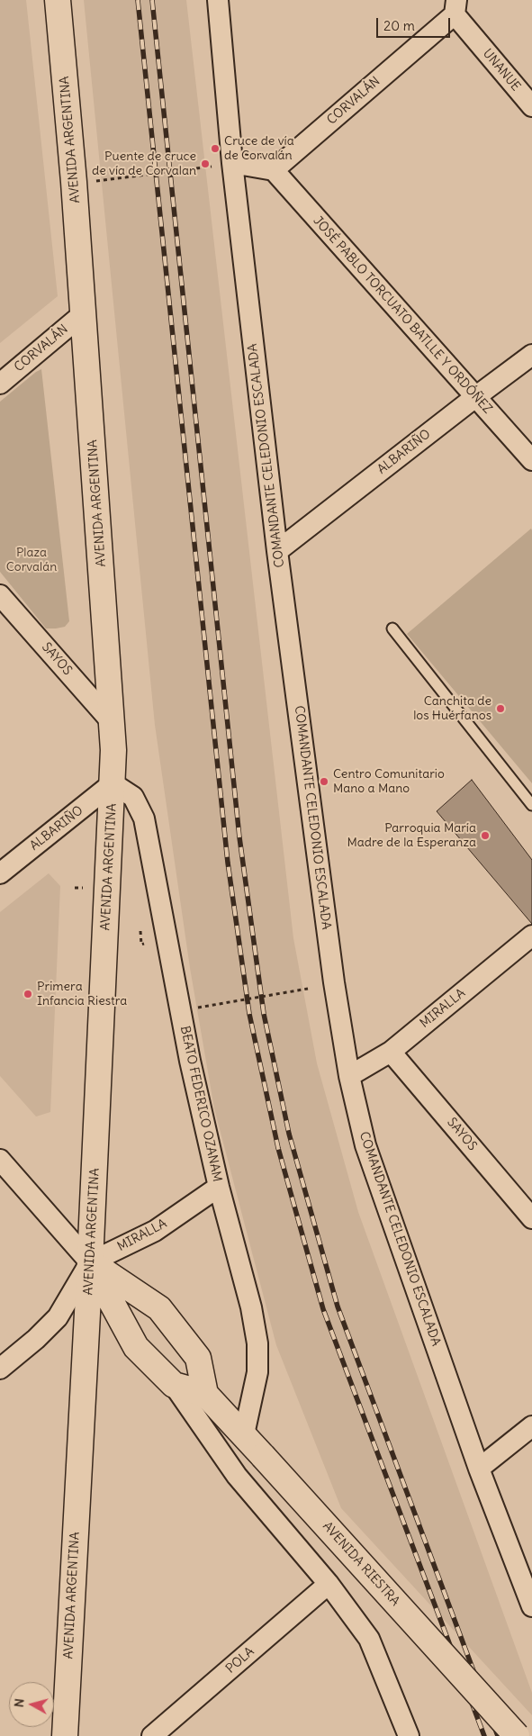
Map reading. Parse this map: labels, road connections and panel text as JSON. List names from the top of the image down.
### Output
{
  "streets": {
    "main road": ["AVENIDA ARGENTINA", "AVENIDA RIESTRA"],
    "street": [
      "UNANUE",
      "CORVALÁN",
      "JOSÉ PABLO TORCUATO BATLLE Y ORDÓÑEZ",
      "ALBARIÑO",
      "COMANDANTE CELEDONIO ESCALADA",
      "SAYOS",
      "MIRALLA",
      "BEATO FEDERICO OZANAM",
      "POLA"
    ]
  },
  "crossings": [
    ["UNANUE", "CORVALÁN"],
    ["CORVALÁN", "AVENIDA ARGENTINA"],
    ["CORVALÁN", "JOSÉ PABLO TORCUATO BATLLE Y ORDÓÑEZ"],
    ["AVENIDA ARGENTINA", "ALBARIÑO"],
    ["AVENIDA ARGENTINA", "SAYOS"],
    ["AVENIDA ARGENTINA", "MIRALLA"],
    ["AVENIDA ARGENTINA", "BEATO FEDERICO OZANAM"],
    ["JOSÉ PABLO TORCUATO BATLLE Y ORDÓÑEZ", "ALBARIÑO"],
    ["ALBARIÑO", "COMANDANTE CELEDONIO ESCALADA"],
    ["ALBARIÑO", "BEATO FEDERICO OZANAM"],
    ["COMANDANTE CELEDONIO ESCALADA", "MIRALLA"],
    ["SAYOS", "MIRALLA"],
    ["MIRALLA", "BEATO FEDERICO OZANAM"],
    ["BEATO FEDERICO OZANAM", "AVENIDA RIESTRA"]
  ],
  "parks": ["Plaza Corvalán"],
  "places": [
    "Cruce de vía de Corvalán",
    "Puente de cruce de vía de Corvalan",
    "Canchita de los Huérfanos",
    "Centro Comunitario Mano a Mano",
    "Parroquia María Madre de la Esperanza",
    "Primera Infancia Riestra"
  ],
  "scale_bar": "20 m",
  "north": "left"
}
